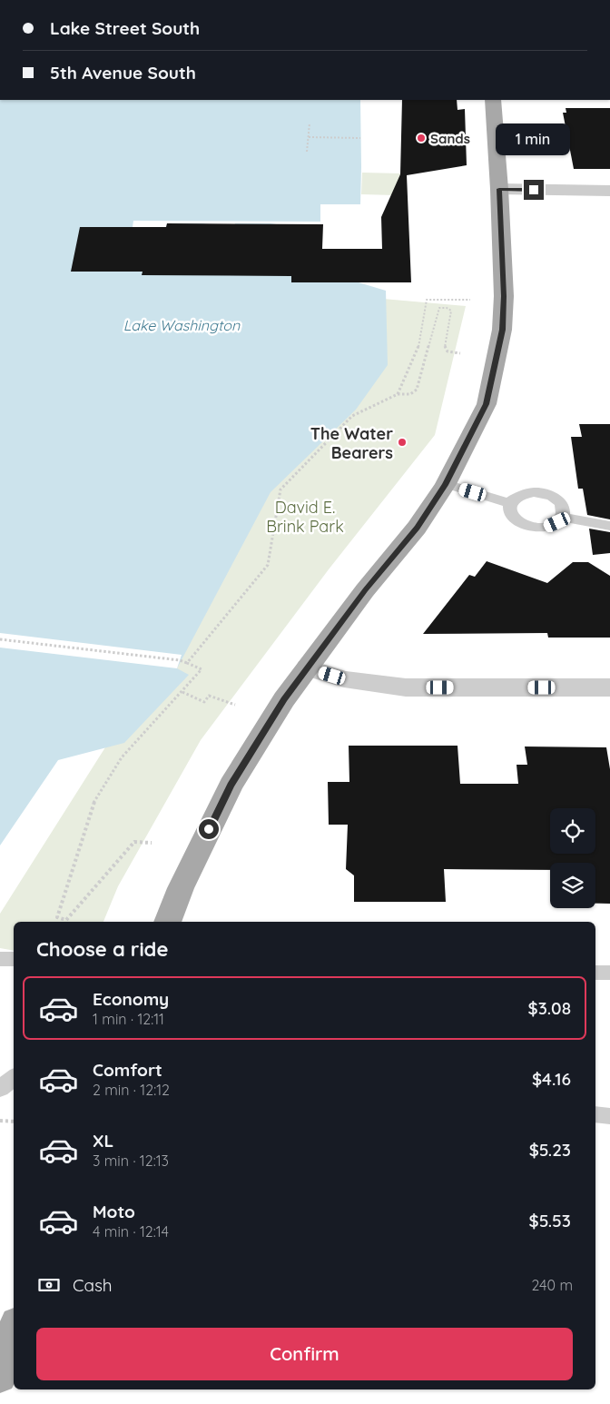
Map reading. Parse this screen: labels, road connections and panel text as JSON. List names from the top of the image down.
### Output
{
  "water": ["Lake Washington"],
  "parks": ["David E. Brink Park"],
  "places": ["Sands", "The Water Bearers"],
  "page": {
    "banner": ["Lake Street South", "5th Avenue South"],
    "bubble": "1 min",
    "heading": "Choose a ride",
    "list": [
      {
        "name": "Economy",
        "note": "1 min · 12:11",
        "value": "$3.08"
      },
      {
        "name": "Comfort",
        "note": "2 min · 12:12",
        "value": "$4.16"
      },
      {
        "name": "XL",
        "note": "3 min · 12:13",
        "value": "$5.23"
      },
      {
        "name": "Moto",
        "note": "4 min · 12:14",
        "value": "$5.53"
      }
    ],
    "pay": ["Cash", "240 m"],
    "buttons": "Confirm"
  }
}
